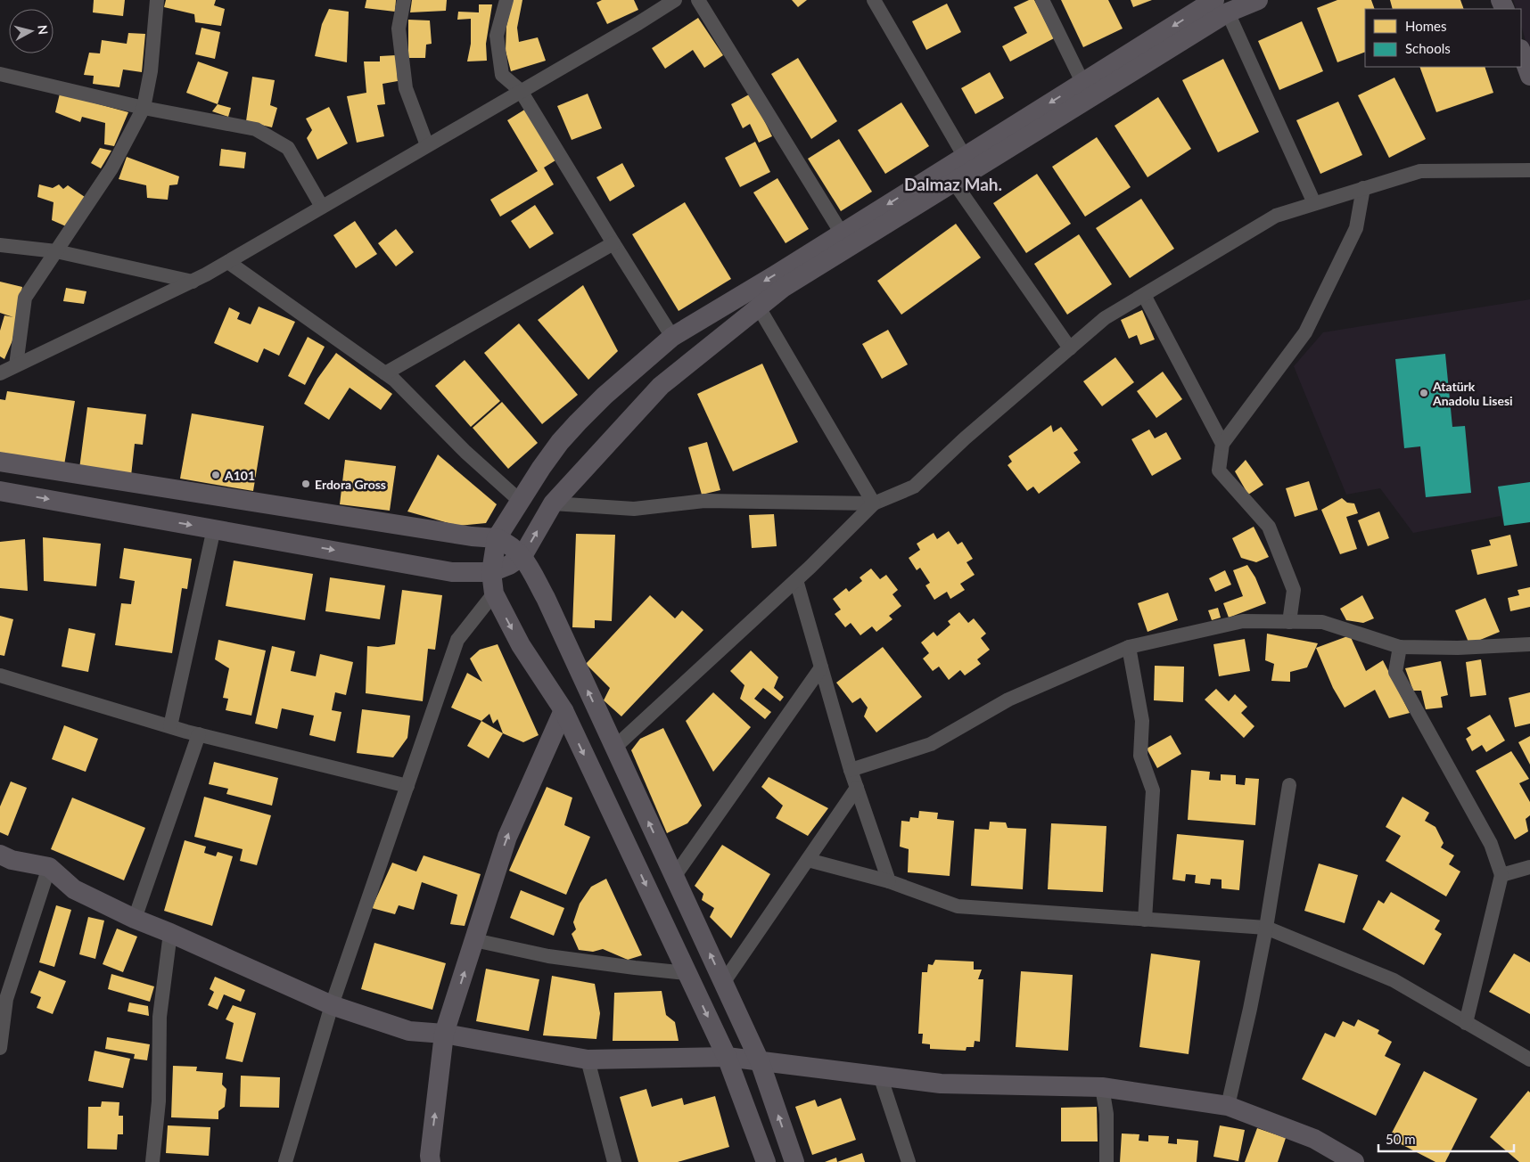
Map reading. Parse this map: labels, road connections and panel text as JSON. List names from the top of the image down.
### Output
{
  "districts": ["Dalmaz Mah."],
  "places": ["Atatürk Anadolu Lisesi", "A101", "Erdora Gross"],
  "legend": ["Homes", "Schools"],
  "scale_bar": "50 m",
  "north": "right"
}
